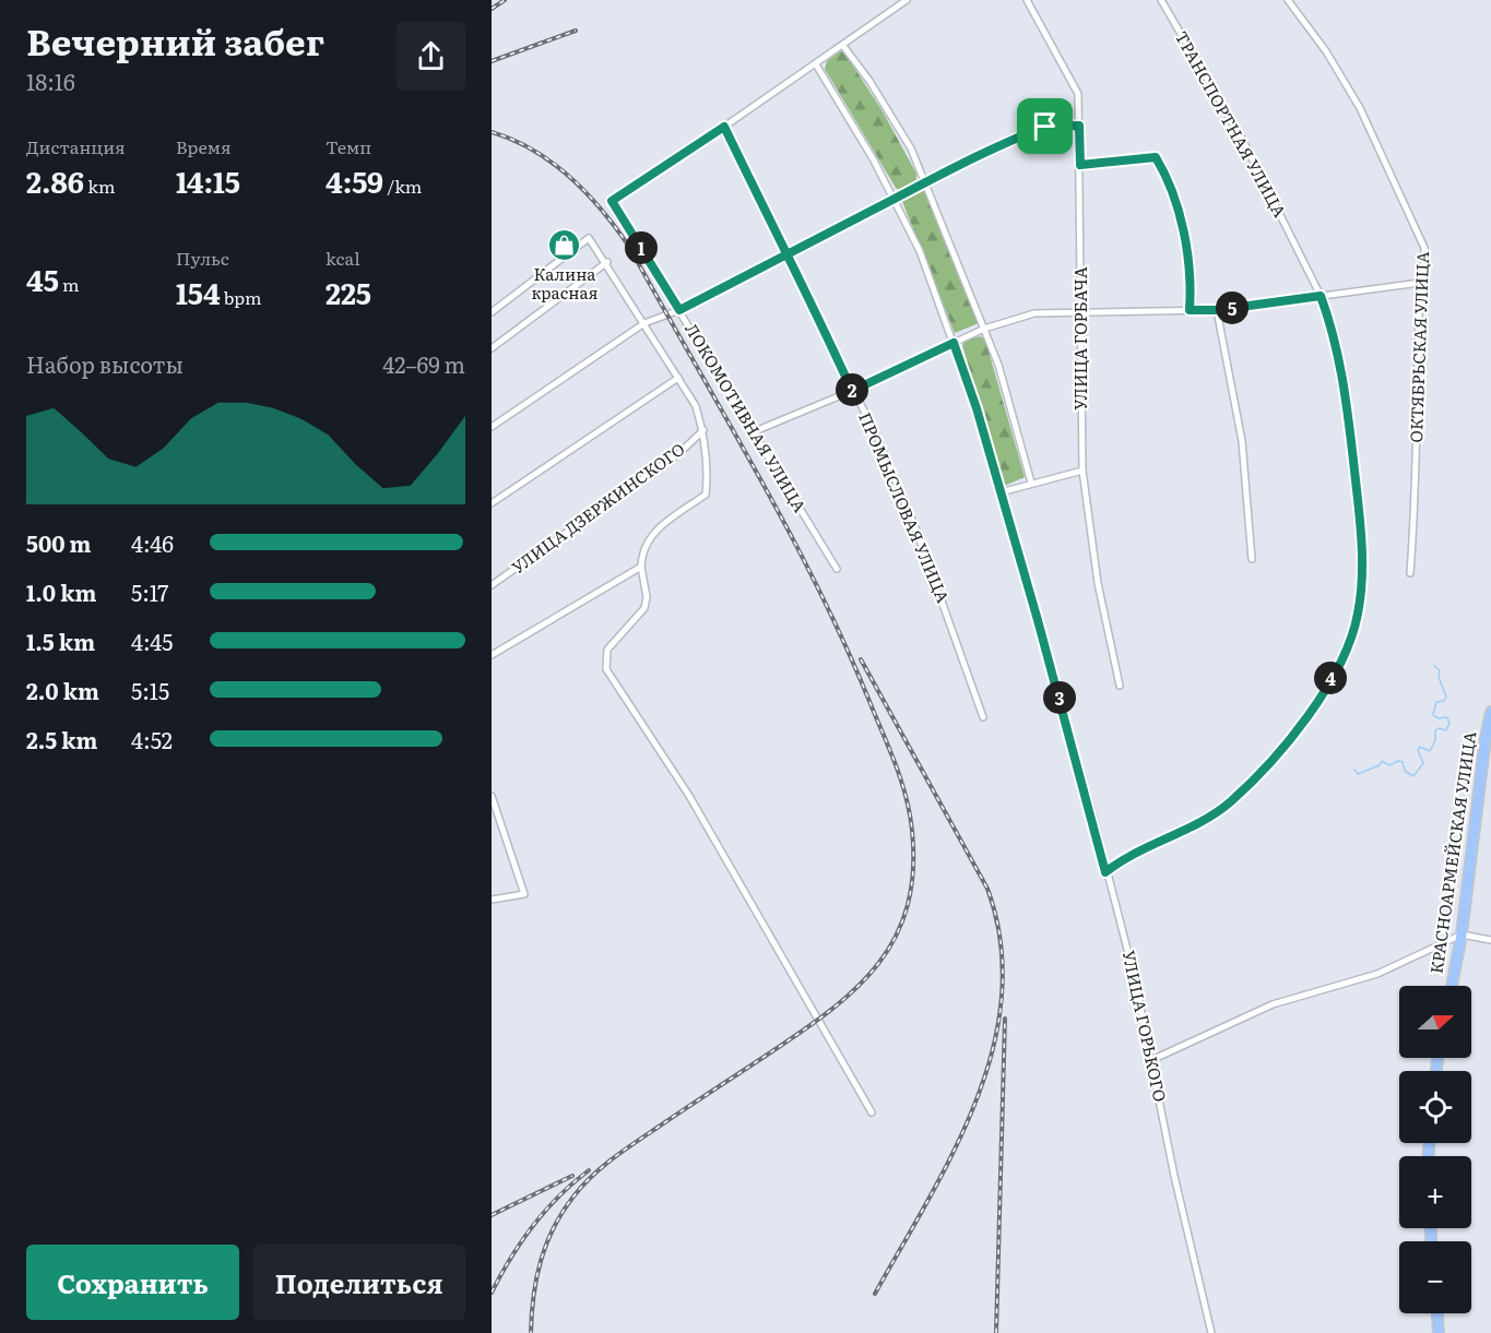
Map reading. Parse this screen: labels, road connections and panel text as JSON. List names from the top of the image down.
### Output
{
  "streets": {
    "main road": ["КРАСНОАРМЕЙСКАЯ УЛИЦА"],
    "street": [
      "ТРАНСПОРТНАЯ УЛИЦА",
      "УЛИЦА ГОРБАЧА",
      "ОКТЯБРЬСКАЯ УЛИЦА",
      "ЛОКОМОТИВНАЯ УЛИЦА",
      "ПРОМЫСЛОВАЯ УЛИЦА",
      "УЛИЦА ДЗЕРЖИНСКОГО",
      "УЛИЦА ГОРЬКОГО"
    ]
  },
  "crossings": [
    ["ТРАНСПОРТНАЯ УЛИЦА", "УЛИЦА ГОРЬКОГО"],
    ["ЛОКОМОТИВНАЯ УЛИЦА", "ПРОМЫСЛОВАЯ УЛИЦА"]
  ],
  "places": {
    "shop": ["Калина красная"]
  },
  "north": "right",
  "page": {
    "heading": ["Вечерний забег", "18:16"],
    "stats": [
      ["Дистанция", "2.86 km"],
      ["Время", "14:15"],
      ["Темп", "4:59 /km"],
      ["45 m"],
      ["Пульс", "154 bpm"],
      ["kcal", "225"]
    ],
    "pins": [
      "1",
      "5",
      "2",
      "4",
      "3"
    ],
    "chart": ["Набор высоты", "42–69 m"],
    "list": [
      {
        "name": "500 m",
        "note": "4:46"
      },
      {
        "name": "1.0 km",
        "note": "5:17"
      },
      {
        "name": "1.5 km",
        "note": "4:45"
      },
      {
        "name": "2.0 km",
        "note": "5:15"
      },
      {
        "name": "2.5 km",
        "note": "4:52"
      }
    ],
    "map_buttons": ["+", "−"],
    "buttons": ["Сохранить", "Поделиться"]
  }
}
